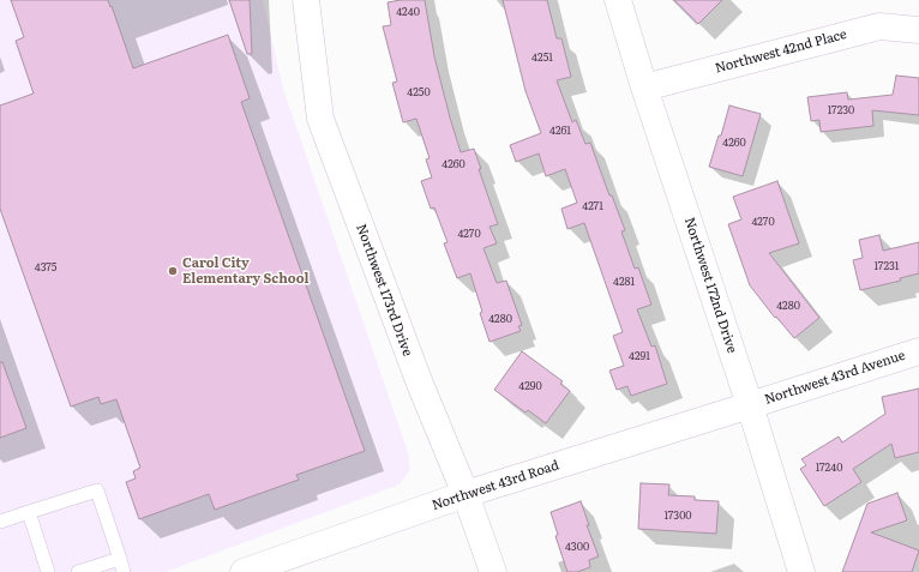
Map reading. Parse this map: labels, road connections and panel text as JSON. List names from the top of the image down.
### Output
{
  "streets": {
    "street": [
      "Northwest 42nd Place",
      "Northwest 172nd Drive",
      "Northwest 173rd Drive",
      "Northwest 43rd Avenue",
      "Northwest 43rd Road"
    ]
  },
  "crossings": [
    ["Northwest 42nd Place", "Northwest 172nd Drive"],
    ["Northwest 172nd Drive", "Northwest 43rd Avenue"],
    ["Northwest 172nd Drive", "Northwest 43rd Road"],
    ["Northwest 173rd Drive", "Northwest 43rd Road"],
    ["Northwest 43rd Avenue", "Northwest 43rd Road"]
  ],
  "places": ["Carol City Elementary School"],
  "house_numbers": [
    "4240",
    "4251",
    "4250",
    "17230",
    "4261",
    "4260",
    "4260",
    "4271",
    "4270",
    "4270",
    "17231",
    "4375",
    "4281",
    "4280",
    "4280",
    "4291",
    "4290",
    "17240",
    "17300",
    "4300"
  ]
}
